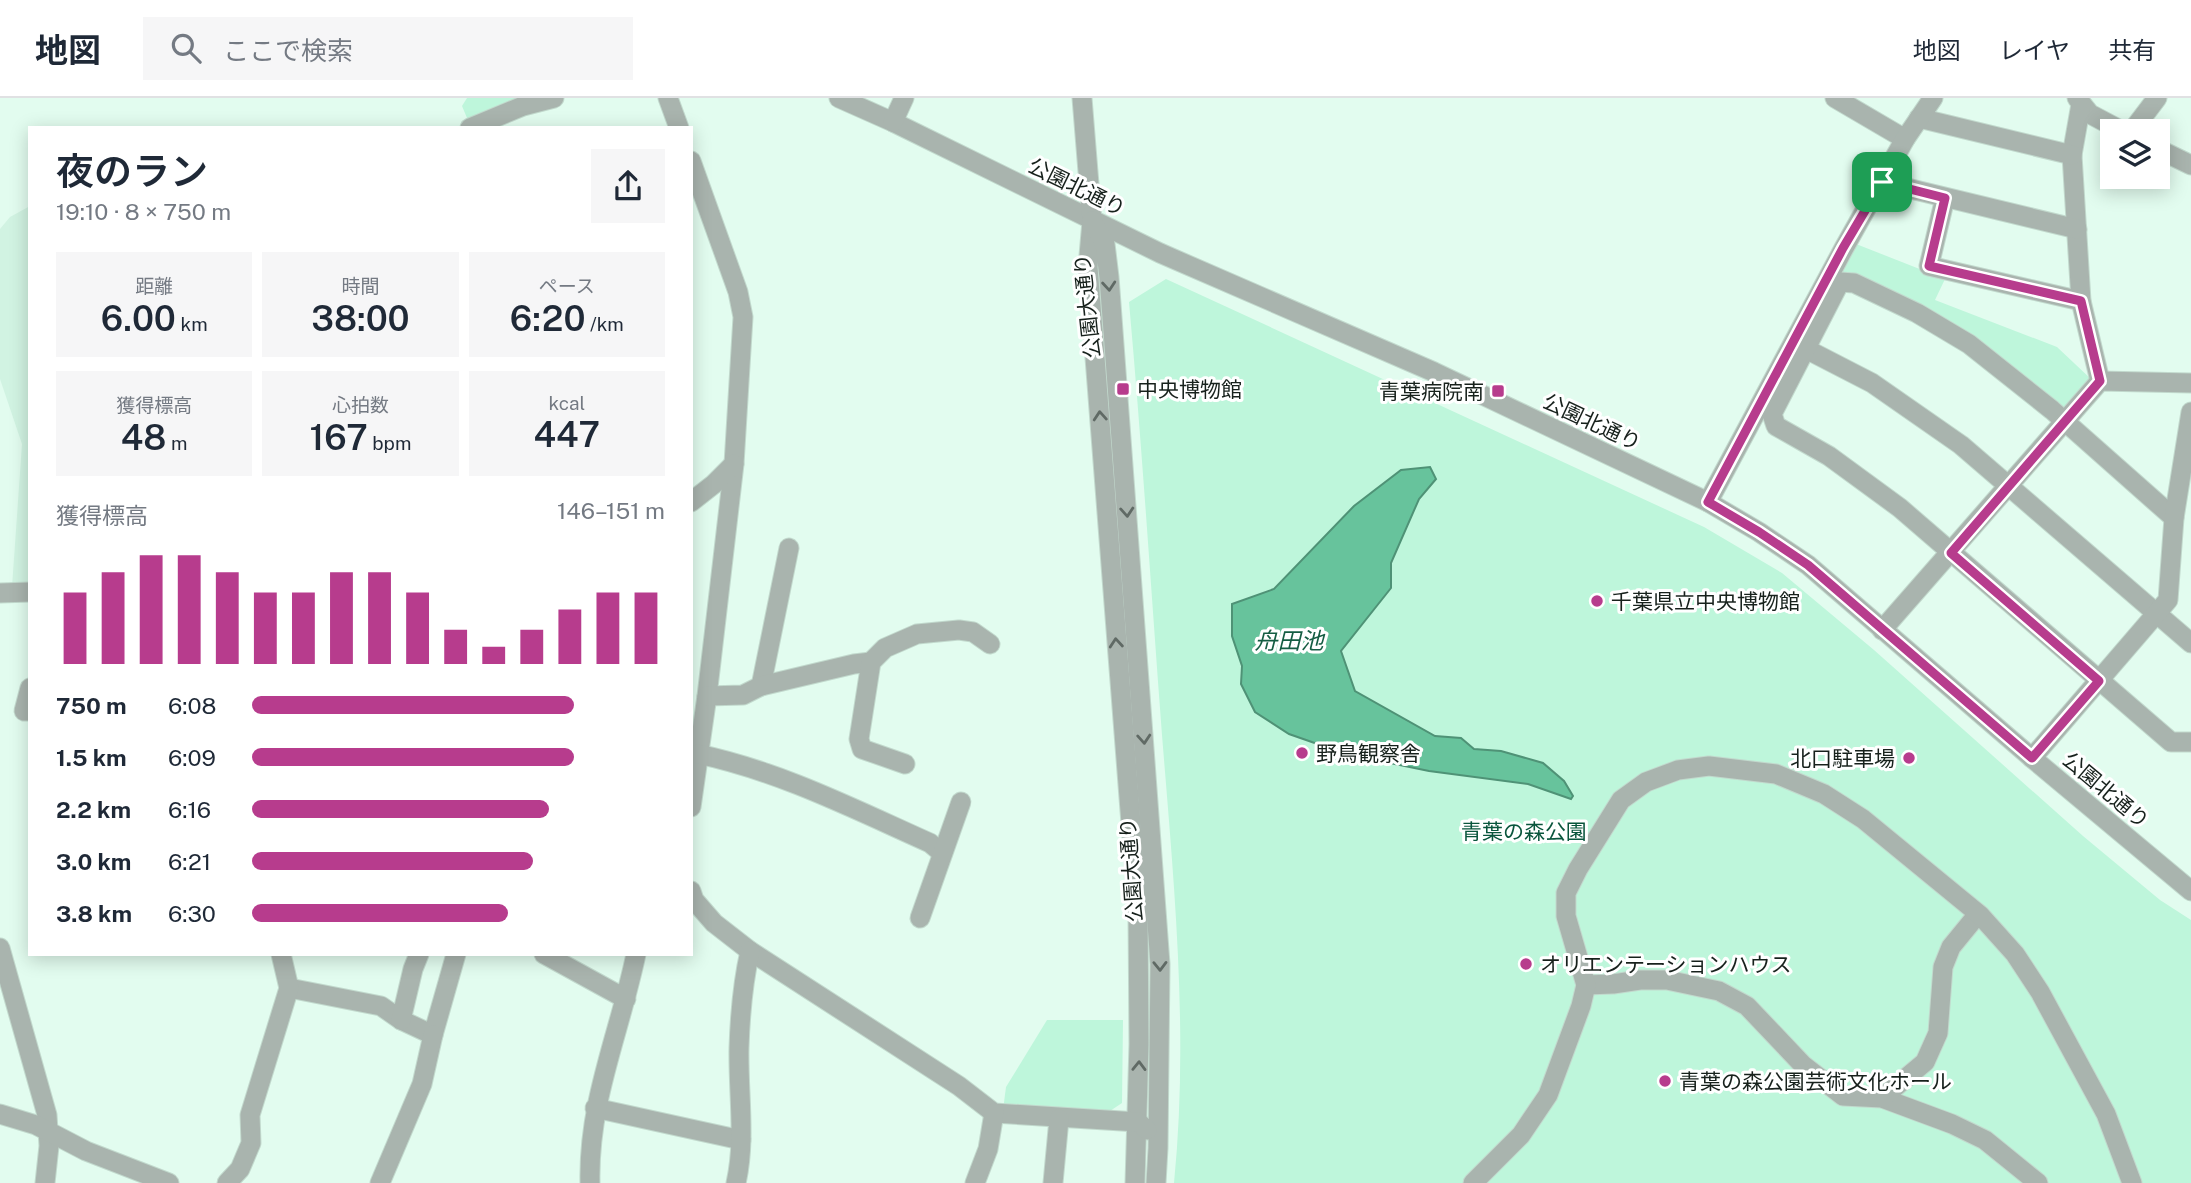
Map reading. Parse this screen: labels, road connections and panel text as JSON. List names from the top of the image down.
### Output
{
  "streets": {
    "street": ["公園北通り", "公園大通り"]
  },
  "crossings": [
    ["公園北通り", "公園大通り"]
  ],
  "water": ["舟田池"],
  "parks": ["青葉の森公園"],
  "places": {
    "transit": ["中央博物館", "青葉病院南"],
    "other": [
      "千葉県立中央博物館",
      "野鳥観察舎",
      "北口駐車場",
      "オリエンテーションハウス",
      "青葉の森公園芸術文化ホール"
    ]
  },
  "page": {
    "header": "地図",
    "search": "ここで検索",
    "nav": ["地図", "レイヤ", "共有"],
    "heading": ["夜のラン", "19:10 · 8 × 750 m"],
    "stats": [
      ["距離", "6.00 km"],
      ["時間", "38:00"],
      ["ペース", "6:20 /km"],
      ["獲得標高", "48 m"],
      ["心拍数", "167 bpm"],
      ["kcal", "447"]
    ],
    "chart": ["獲得標高", "146–151 m"],
    "list": [
      {
        "name": "750 m",
        "note": "6:08"
      },
      {
        "name": "1.5 km",
        "note": "6:09"
      },
      {
        "name": "2.2 km",
        "note": "6:16"
      },
      {
        "name": "3.0 km",
        "note": "6:21"
      },
      {
        "name": "3.8 km",
        "note": "6:30"
      }
    ]
  }
}
